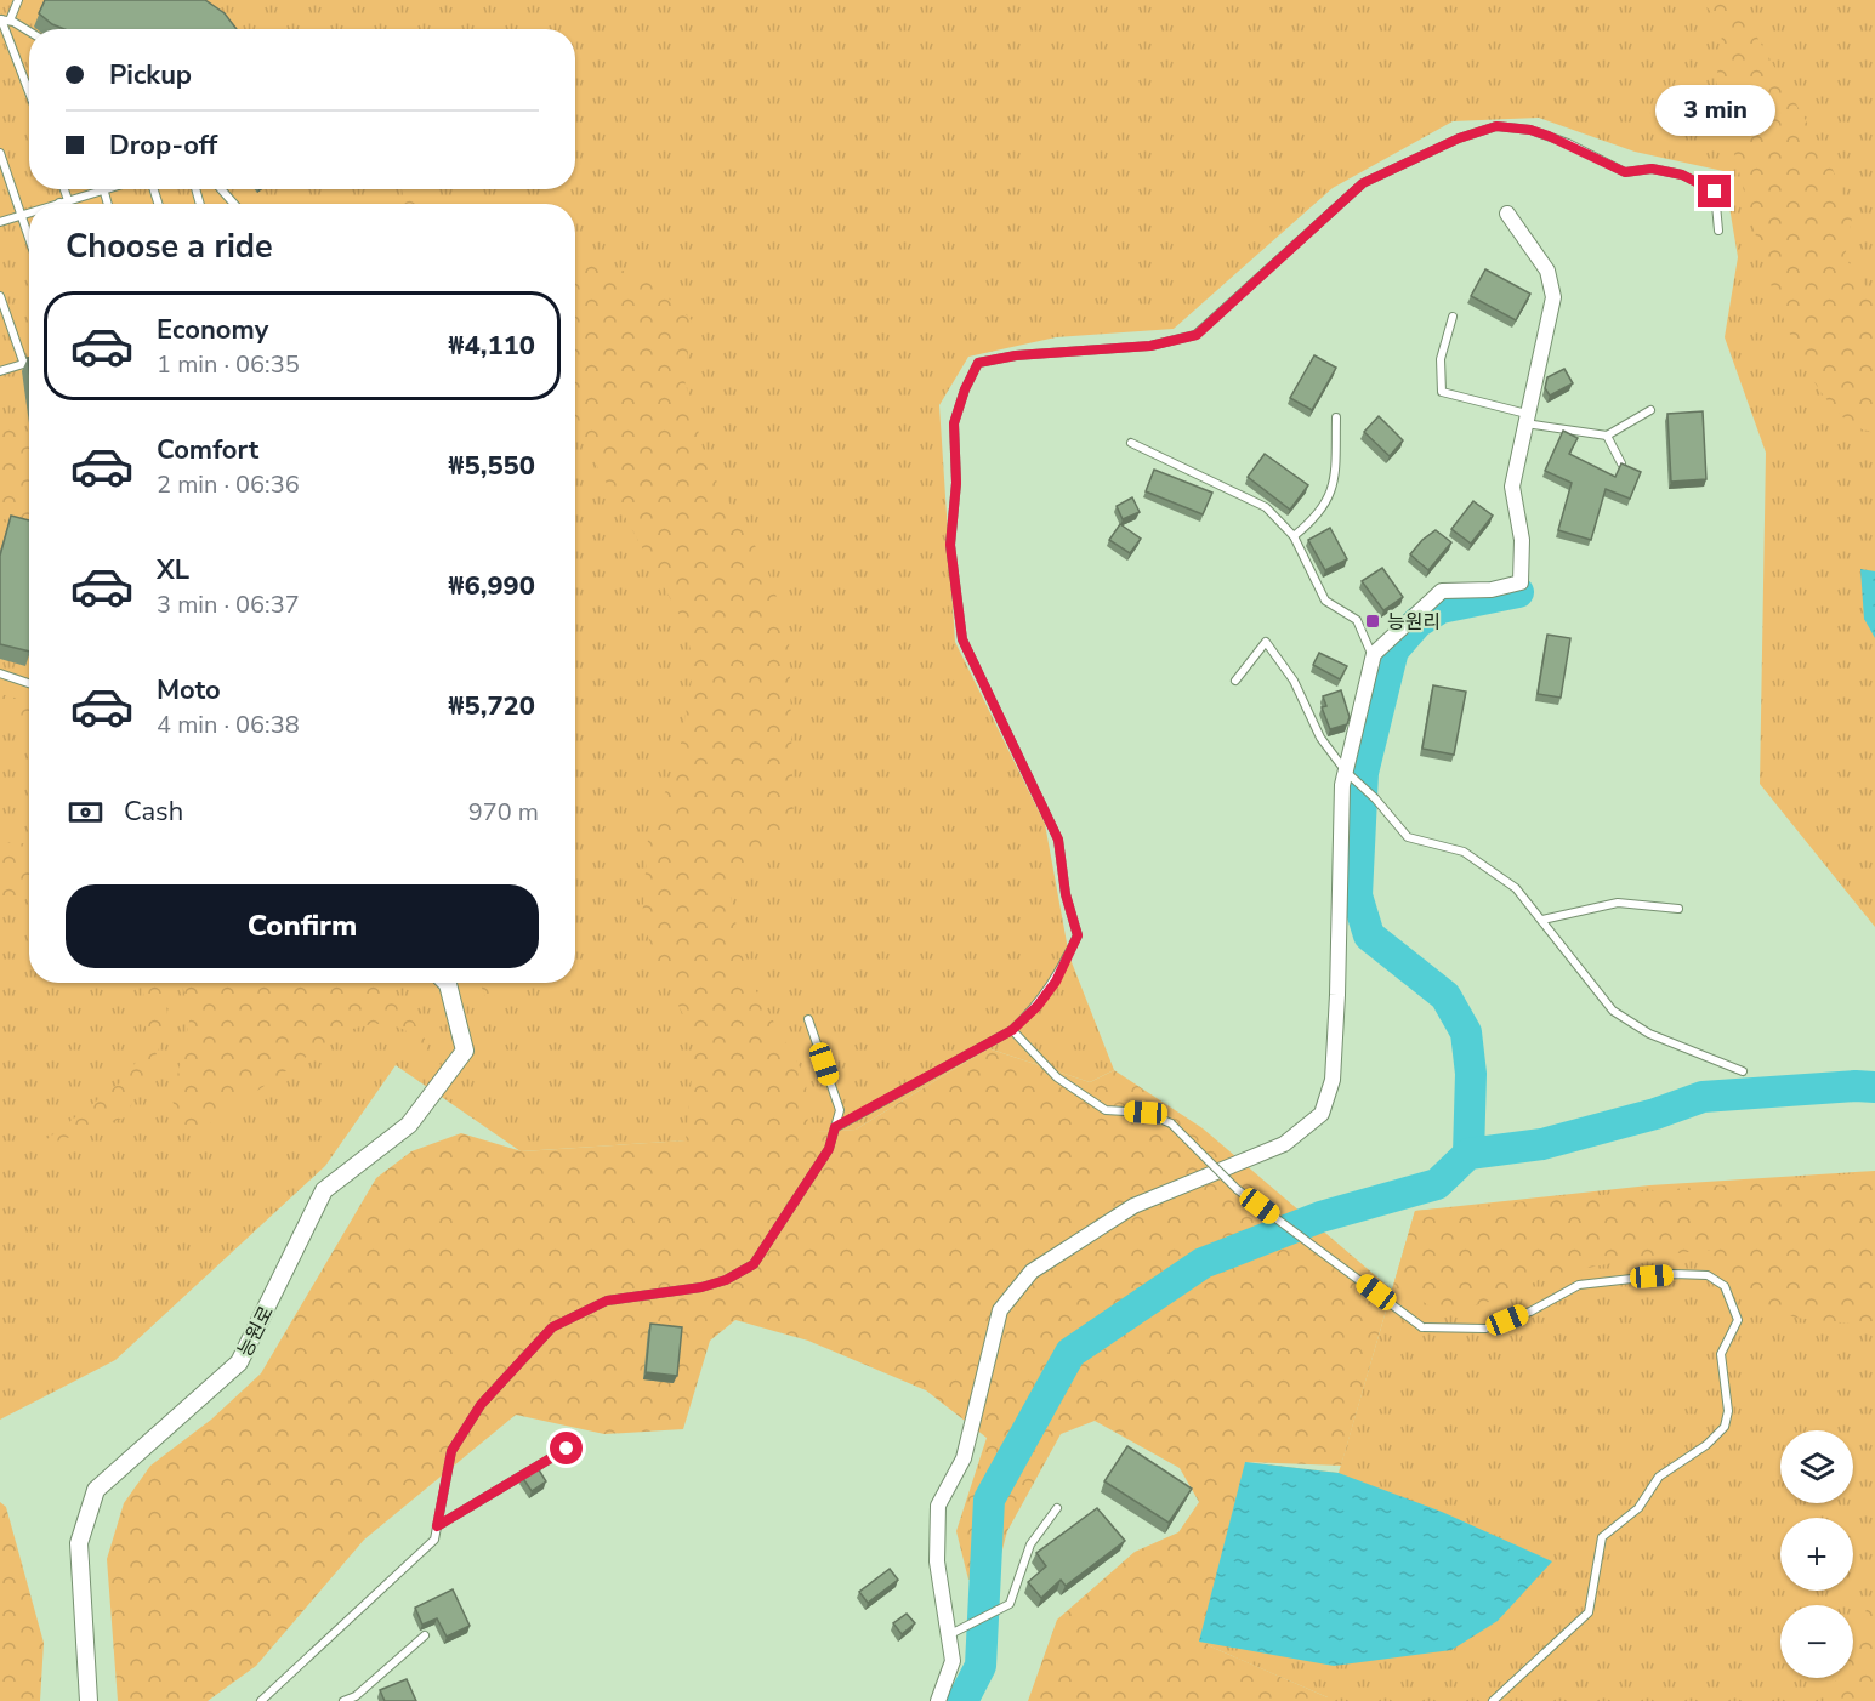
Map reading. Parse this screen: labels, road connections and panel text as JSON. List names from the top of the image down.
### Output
{
  "streets": {
    "street": ["능원로"]
  },
  "places": {
    "transit": ["능원리"]
  },
  "page": {
    "banner": ["Pickup", "Drop-off"],
    "bubble": "3 min",
    "heading": "Choose a ride",
    "list": [
      {
        "name": "Economy",
        "note": "1 min · 06:35",
        "value": "₩4,110"
      },
      {
        "name": "Comfort",
        "note": "2 min · 06:36",
        "value": "₩5,550"
      },
      {
        "name": "XL",
        "note": "3 min · 06:37",
        "value": "₩6,990"
      },
      {
        "name": "Moto",
        "note": "4 min · 06:38",
        "value": "₩5,720"
      }
    ],
    "pay": ["Cash", "970 m"],
    "buttons": "Confirm",
    "map_buttons": ["+", "−"]
  }
}
